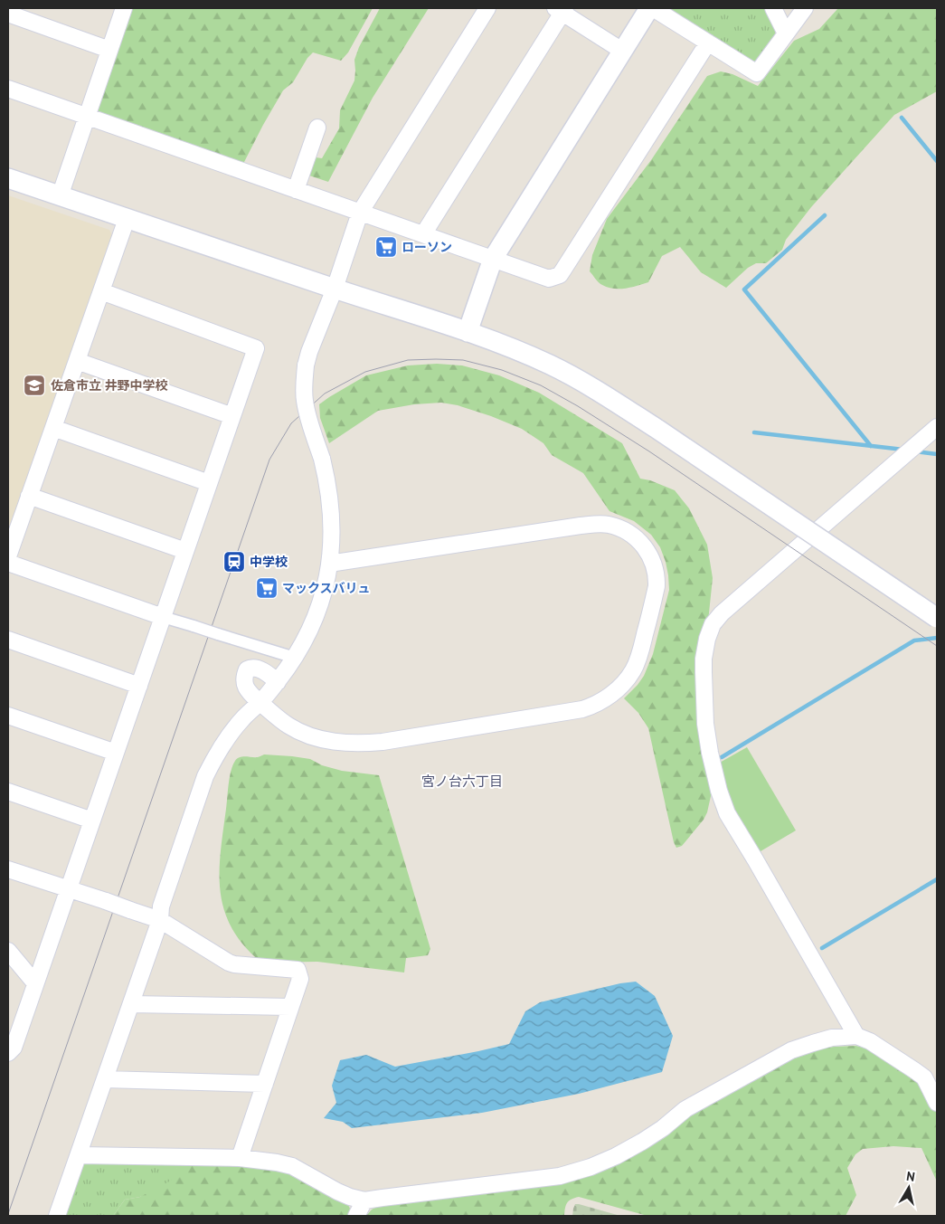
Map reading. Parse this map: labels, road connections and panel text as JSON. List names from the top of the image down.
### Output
{
  "districts": ["宮ノ台六丁目"],
  "places": {
    "supermarket": ["ローソン", "マックスバリュ"],
    "school or university": ["佐倉市立 井野中学校"],
    "station": ["中学校"]
  },
  "north": "top"
}
